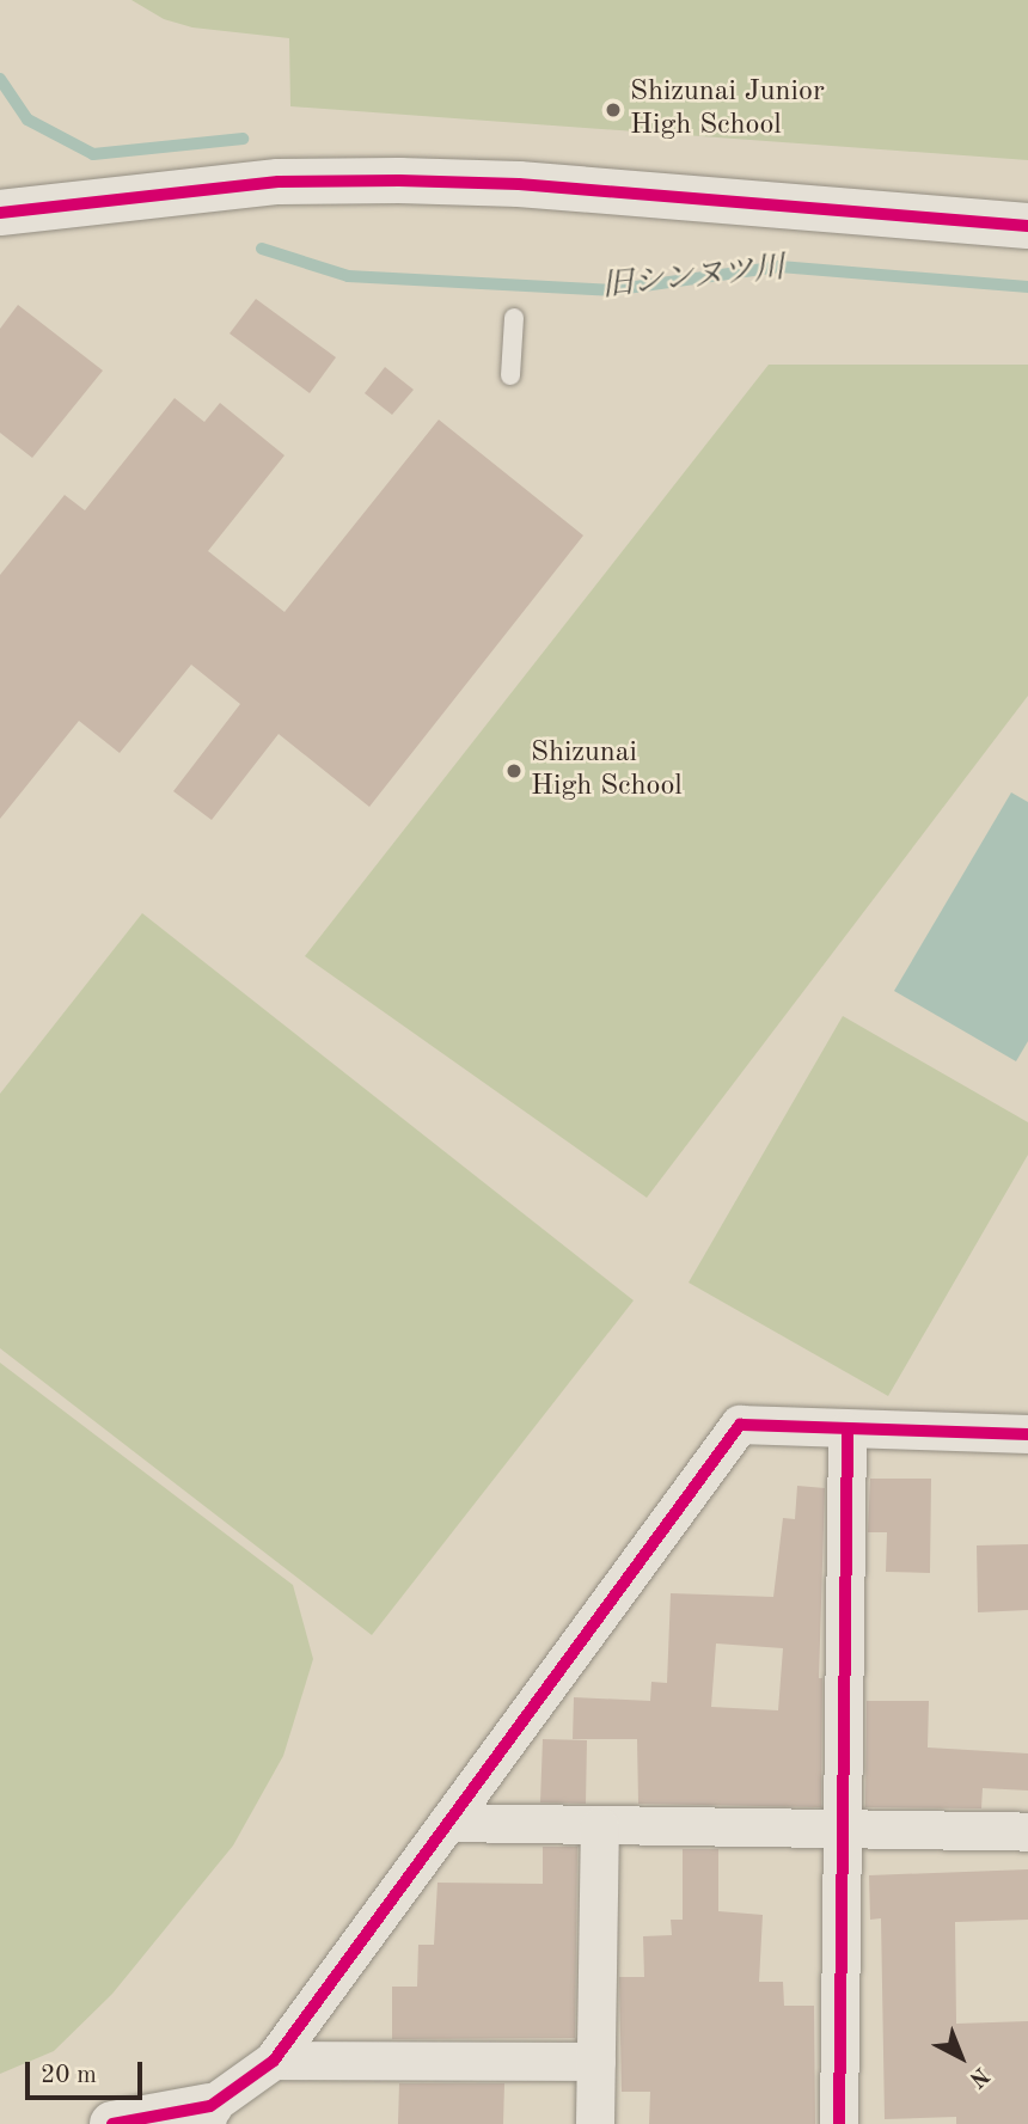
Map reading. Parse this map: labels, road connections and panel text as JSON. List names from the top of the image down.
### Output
{
  "water": ["旧シンヌツ川"],
  "places": ["Shizunai Junior High School", "Shizunai High School"],
  "scale_bar": "20 m",
  "north": "bottom right"
}
